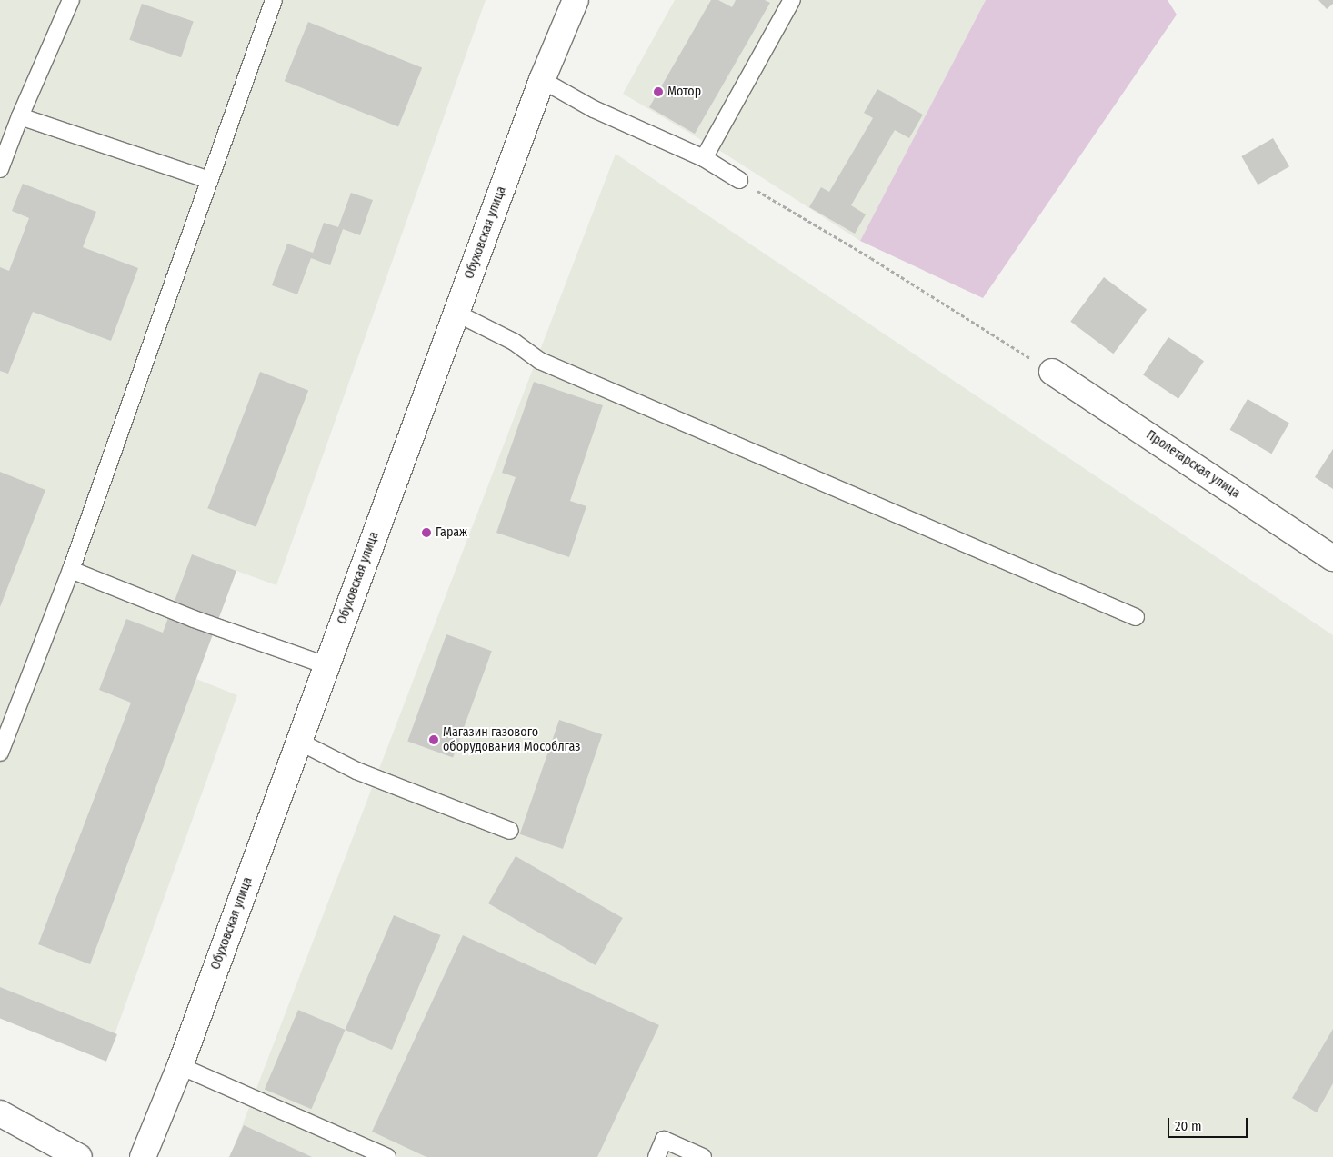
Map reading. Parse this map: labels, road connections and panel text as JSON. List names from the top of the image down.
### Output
{
  "streets": {
    "main road": ["Обуховская улица", "Пролетарская улица"]
  },
  "places": ["Мотор", "Гараж", "Магазин газового оборудования Мособлгаз"],
  "scale_bar": "20 m"
}
